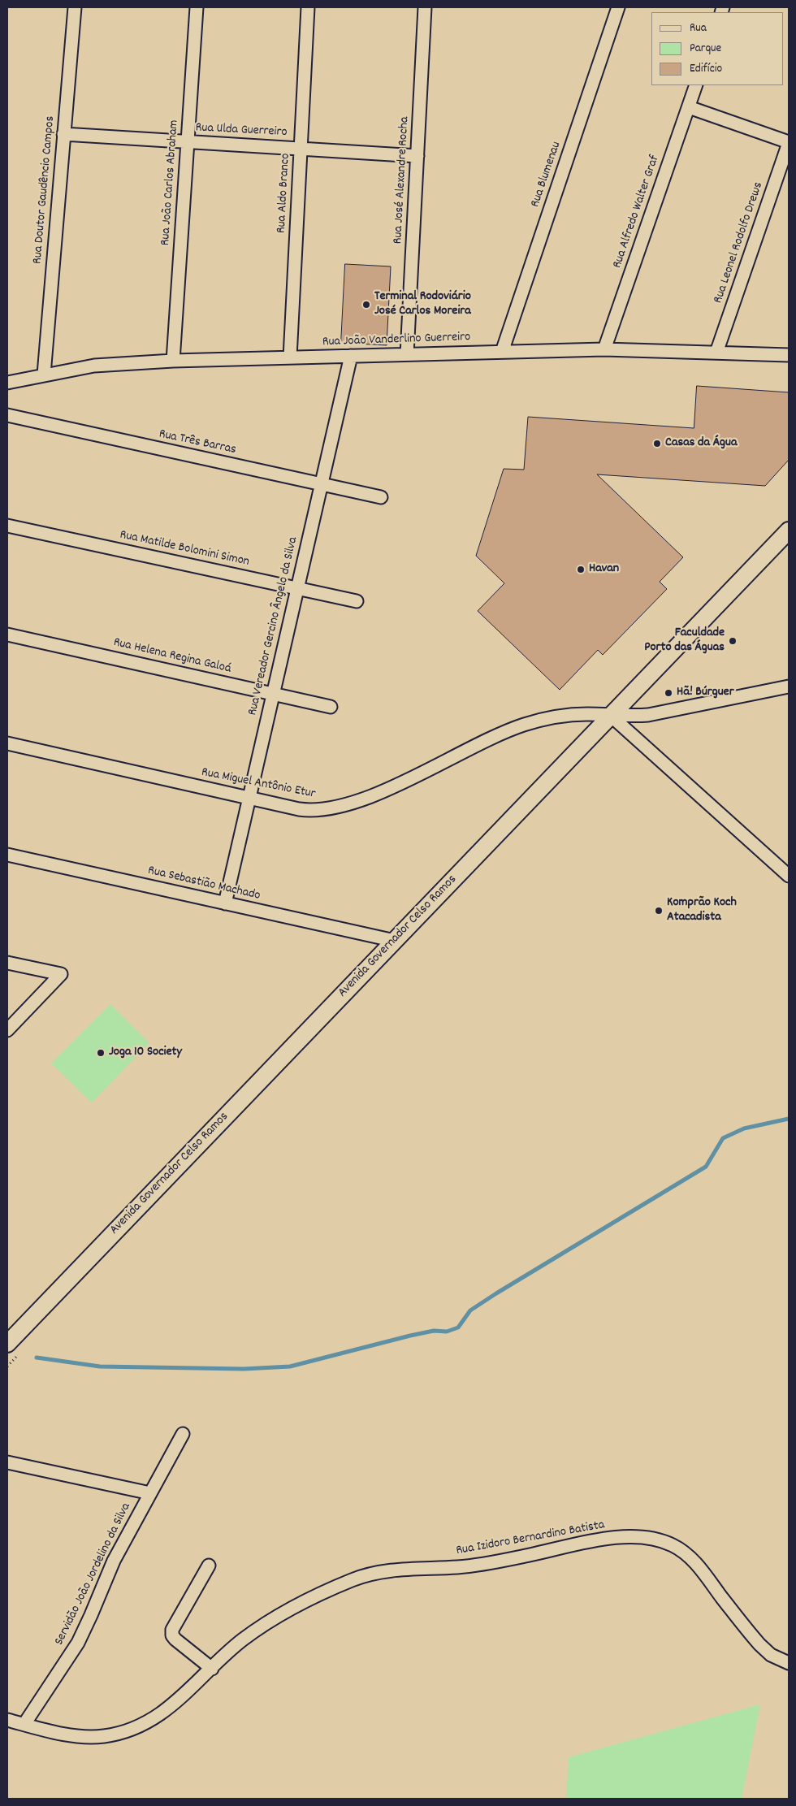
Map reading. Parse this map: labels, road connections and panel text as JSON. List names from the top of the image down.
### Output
{
  "streets": {
    "main road": ["Avenida Governador Celso Ramos"],
    "street": [
      "Rua Ulda Guerreiro",
      "Rua Blumenau",
      "Rua José Alexandre Rocha",
      "Rua João Carlos Abraham",
      "Rua Doutor Gaudêncio Campos",
      "Rua Aldo Branco",
      "Rua Alfredo Walter Graf",
      "Rua Leonel Rodolfo Drews",
      "Rua João Vanderlino Guerreiro",
      "Rua Três Barras",
      "Rua Matilde Bolomini Simon",
      "Rua Vereador Gercino Ângelo da Silva",
      "Rua Helena Regina Galoá",
      "Rua Miguel Antônio Etur",
      "Rua Sebastião Machado",
      "Rua Izidoro Bernardino Batista",
      "Servidão João Jordelino da Silva"
    ]
  },
  "crossings": [
    ["Rua Ulda Guerreiro", "Rua José Alexandre Rocha"],
    ["Rua Ulda Guerreiro", "Rua João Carlos Abraham"],
    ["Rua Ulda Guerreiro", "Rua Doutor Gaudêncio Campos"],
    ["Rua Ulda Guerreiro", "Rua Aldo Branco"],
    ["Rua Blumenau", "Rua João Vanderlino Guerreiro"],
    ["Rua José Alexandre Rocha", "Rua João Vanderlino Guerreiro"],
    ["Rua João Carlos Abraham", "Rua João Vanderlino Guerreiro"],
    ["Rua Doutor Gaudêncio Campos", "Rua João Vanderlino Guerreiro"],
    ["Rua Aldo Branco", "Rua João Vanderlino Guerreiro"],
    ["Rua Alfredo Walter Graf", "Rua João Vanderlino Guerreiro"],
    ["Rua Leonel Rodolfo Drews", "Rua João Vanderlino Guerreiro"],
    ["Rua João Vanderlino Guerreiro", "Rua Vereador Gercino Ângelo da Silva"],
    ["Rua Três Barras", "Rua Vereador Gercino Ângelo da Silva"],
    ["Rua Matilde Bolomini Simon", "Rua Vereador Gercino Ângelo da Silva"],
    ["Rua Vereador Gercino Ângelo da Silva", "Rua Helena Regina Galoá"],
    ["Rua Vereador Gercino Ângelo da Silva", "Rua Miguel Antônio Etur"],
    ["Rua Vereador Gercino Ângelo da Silva", "Rua Sebastião Machado"],
    ["Rua Miguel Antônio Etur", "Avenida Governador Celso Ramos"],
    ["Rua Sebastião Machado", "Avenida Governador Celso Ramos"],
    ["Rua Izidoro Bernardino Batista", "Servidão João Jordelino da Silva"]
  ],
  "places": [
    "Terminal Rodoviário José Carlos Moreira",
    "Casas da Água",
    "Havan",
    "Faculdade Porto das Águas",
    "Hã! Búrguer",
    "Komprão Koch Atacadista",
    "Joga 10 Society"
  ],
  "legend": ["Rua", "Parque", "Edifício"]
}
